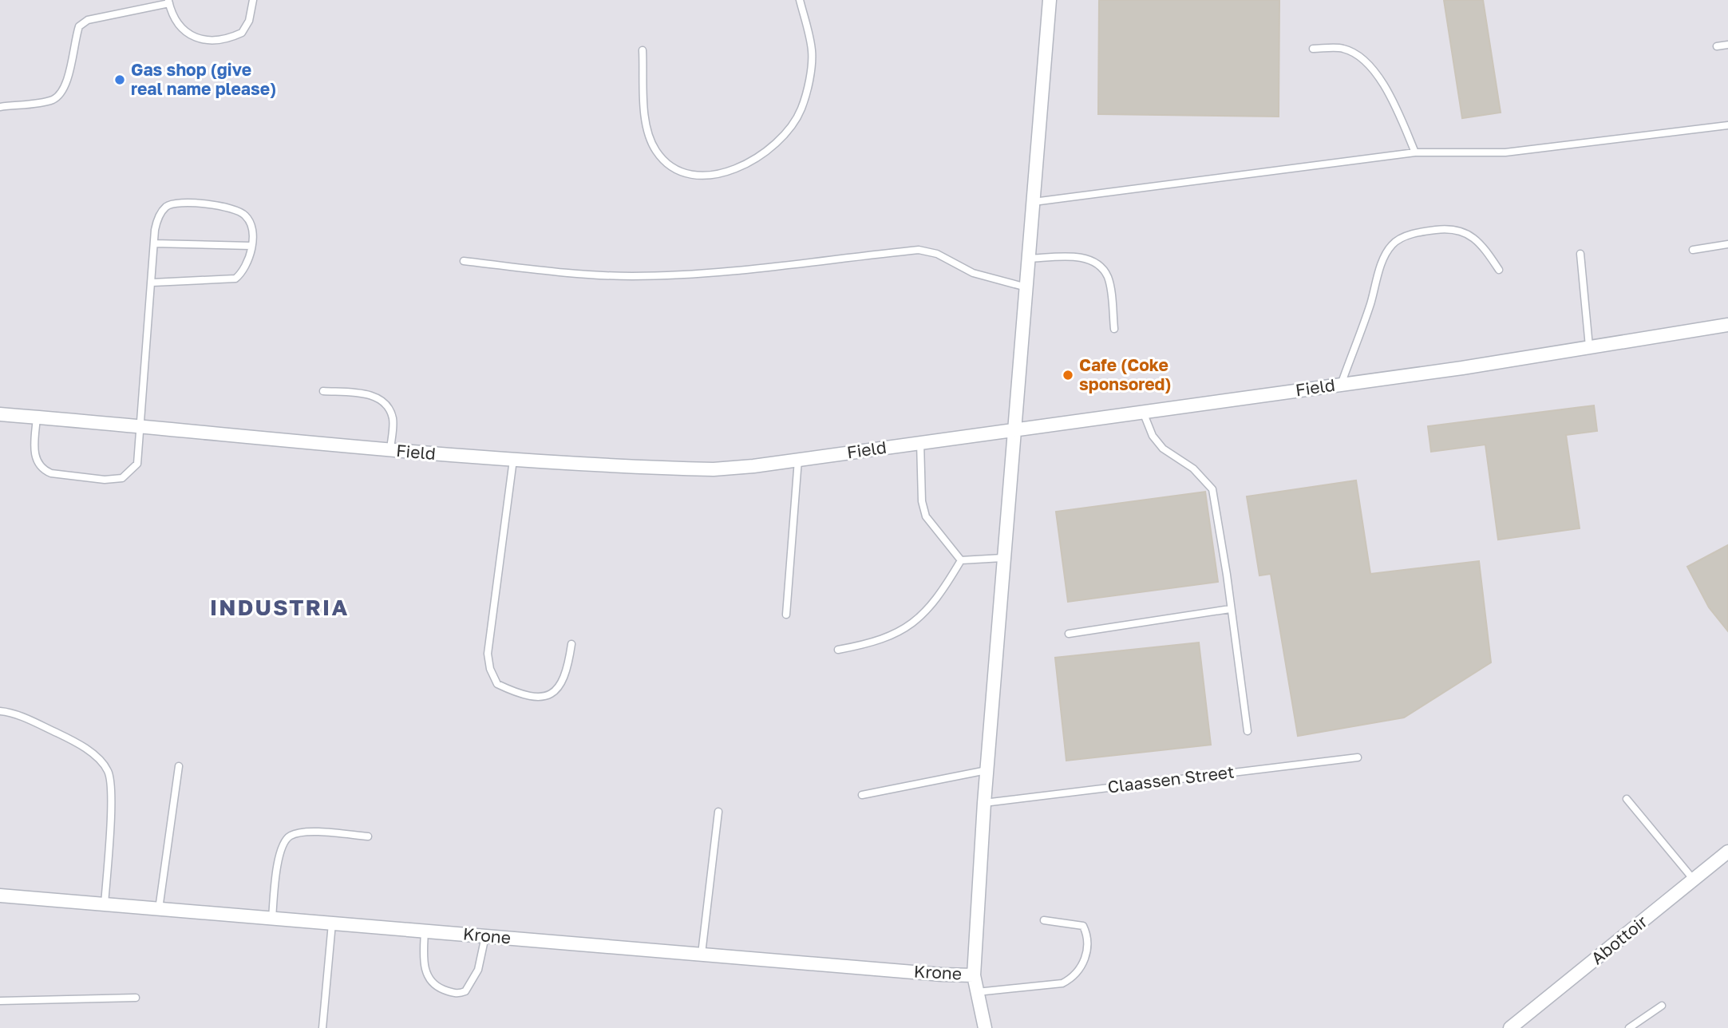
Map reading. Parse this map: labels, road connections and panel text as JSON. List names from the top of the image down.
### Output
{
  "streets": {
    "street": ["Field", "Krone", "Abottoir"],
    "lane": ["Claassen Street"]
  },
  "districts": ["INDUSTRIA"],
  "places": ["Gas shop (give real name please)", "Cafe (Coke sponsored)"]
}
